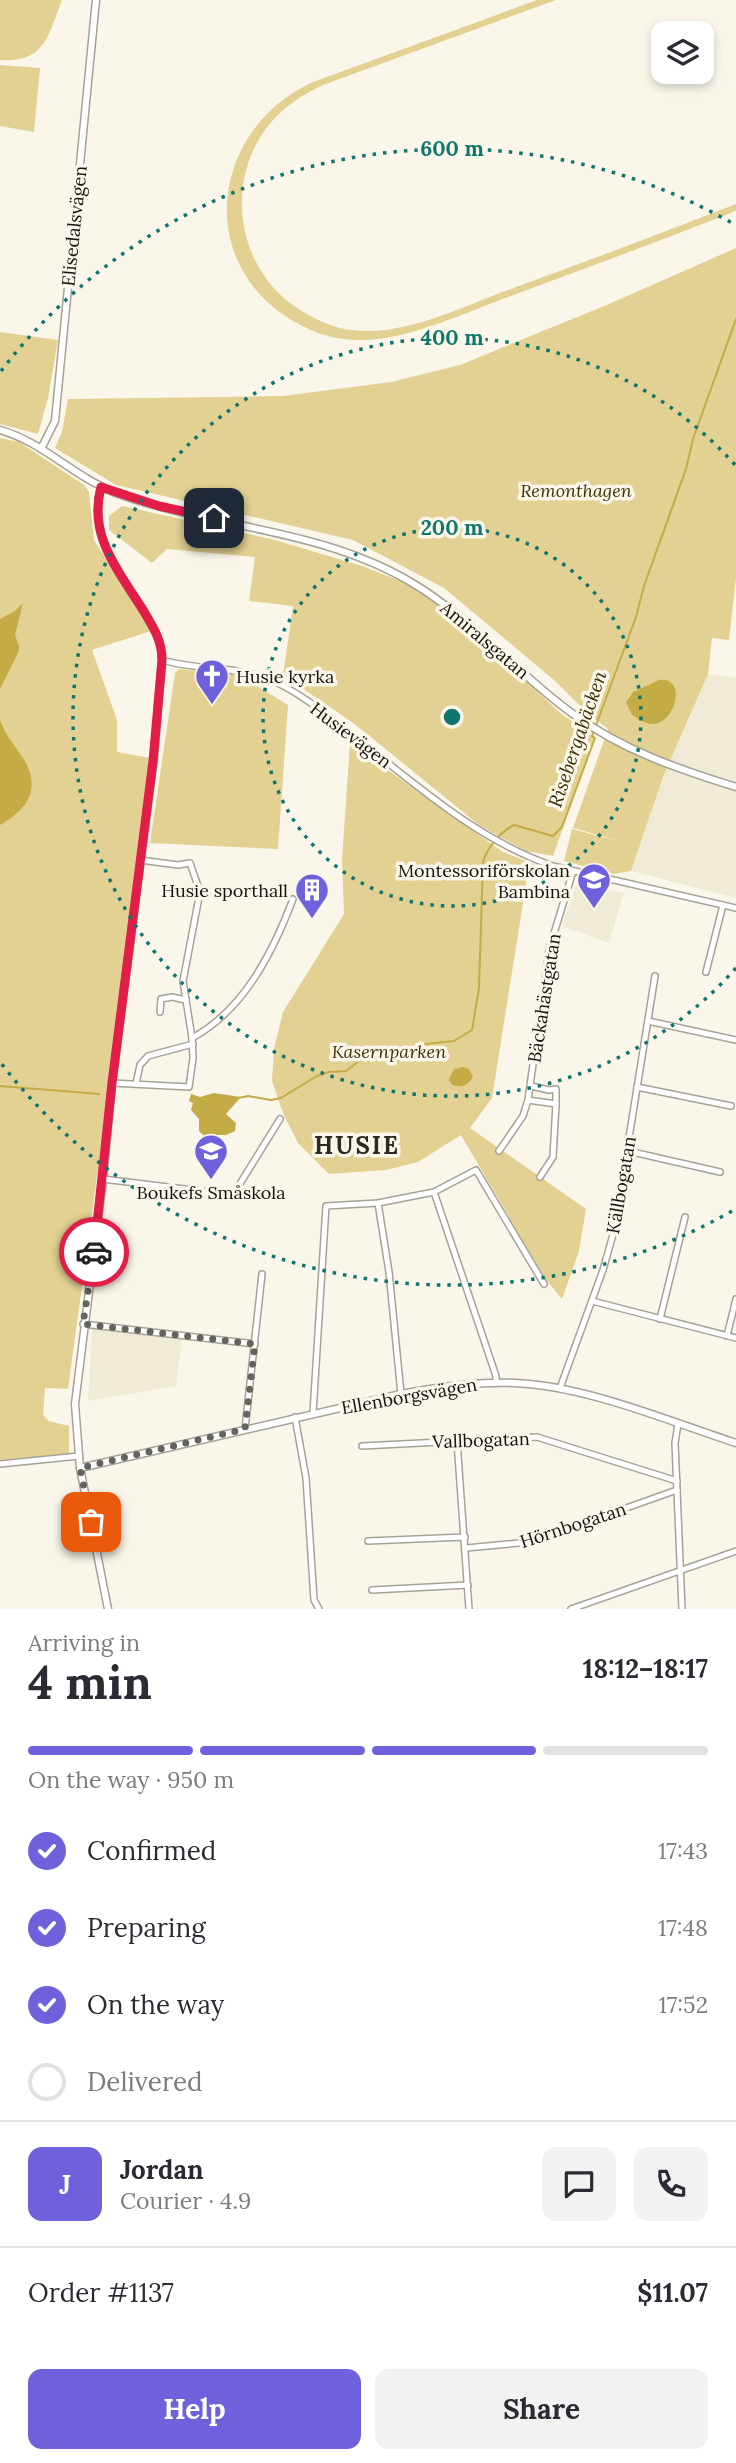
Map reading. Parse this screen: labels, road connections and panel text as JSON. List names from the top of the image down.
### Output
{
  "streets": {
    "street": [
      "Elisedalsvägen",
      "Amiralsgatan",
      "Husievägen",
      "Bäckahästgatan",
      "Källbogatan",
      "Ellenborgsvägen",
      "Vallbogatan",
      "Hörnbogatan"
    ]
  },
  "crossings": [
    ["Husievägen", "Bäckahästgatan"],
    ["Källbogatan", "Ellenborgsvägen"]
  ],
  "districts": ["HUSIE"],
  "water": ["Risebergabäcken"],
  "parks": ["Remonthagen", "Kasernparken"],
  "places": {
    "church": ["Husie kyrka"],
    "school or university": ["Montessoriförskolan Bambina", "Boukefs Småskola"],
    "building": ["Husie sporthall"]
  },
  "page": {
    "heading": ["4 min", "Arriving in", "18:12–18:17"],
    "panel": [
      "Jordan",
      "Courier · 4.9",
      "Order #1137",
      "$11.07"
    ],
    "bar": "On the way · 950 m",
    "list": [
      ["Confirmed", "17:43"],
      ["Preparing", "17:48"],
      ["On the way", "17:52"],
      "Delivered"
    ],
    "round": "J",
    "buttons": ["Help", "Share"]
  },
  "rings": ["600 m", "400 m", "200 m"]
}
